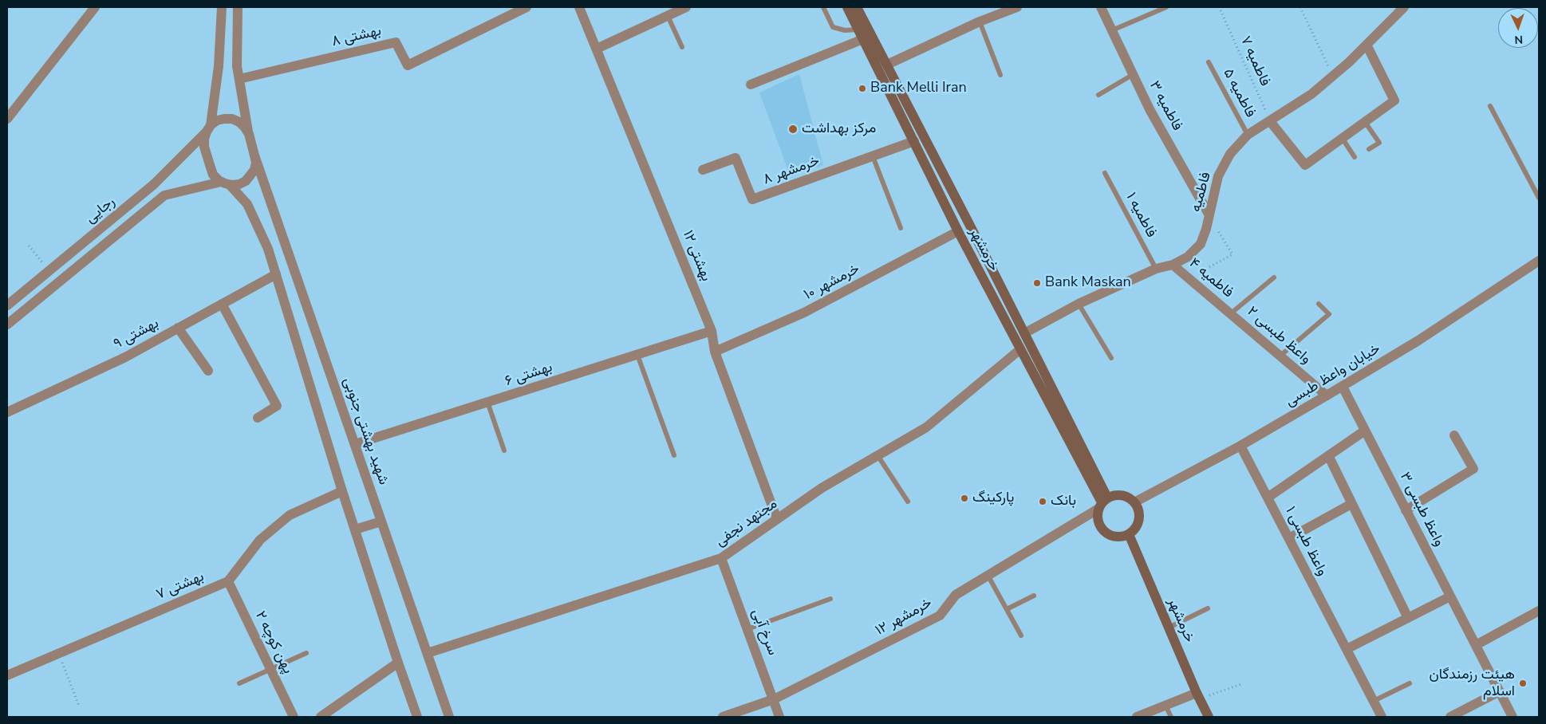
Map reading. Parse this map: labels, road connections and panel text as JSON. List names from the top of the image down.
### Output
{
  "streets": {
    "main road": ["خرمشهر"],
    "street": [
      "بهشتی ۸",
      "فاطمیه ۳",
      "خرمشهر ۸",
      "فاطمیه",
      "رجایی",
      "بهشتی ۱۲",
      "فاطمیه ۴",
      "خرمشهر ۱۰",
      "بهشتی ۹",
      "واعظ طبسی ۲",
      "بهشتی ۶",
      "خیابان واعظ طبسی",
      "شهید بهشتی جنوبی",
      "واعظ طبسی ۳",
      "مجتهد نجفی",
      "واعظ طبسی ۱",
      "بهشتی ۷",
      "خرمشهر ۱۲",
      "سرخ آبی",
      "پهن کوچه ۲"
    ],
    "lane": ["فاطمیه ۵", "فاطمیه ۱"],
    "path": ["فاطمیه ۷"]
  },
  "crossings": [
    ["فاطمیه ۷", "فاطمیه"],
    ["فاطمیه ۵", "فاطمیه"],
    ["فاطمیه ۳", "فاطمیه"],
    ["خرمشهر ۸", "خرمشهر"],
    ["فاطمیه", "فاطمیه ۱"],
    ["فاطمیه", "خرمشهر"],
    ["فاطمیه", "فاطمیه ۴"],
    ["رجایی", "شهید بهشتی جنوبی"],
    ["خرمشهر", "خرمشهر ۱۰"],
    ["خرمشهر", "خیابان واعظ طبسی"],
    ["خرمشهر", "مجتهد نجفی"],
    ["خرمشهر", "خرمشهر ۱۲"],
    ["بهشتی ۱۲", "خرمشهر ۱۰"],
    ["بهشتی ۱۲", "بهشتی ۶"],
    ["بهشتی ۱۲", "مجتهد نجفی"],
    ["فاطمیه ۴", "واعظ طبسی ۲"],
    ["واعظ طبسی ۲", "خیابان واعظ طبسی"],
    ["بهشتی ۶", "شهید بهشتی جنوبی"],
    ["خیابان واعظ طبسی", "واعظ طبسی ۳"],
    ["خیابان واعظ طبسی", "واعظ طبسی ۱"],
    ["خیابان واعظ طبسی", "خرمشهر ۱۲"],
    ["شهید بهشتی جنوبی", "مجتهد نجفی"],
    ["مجتهد نجفی", "سرخ آبی"],
    ["بهشتی ۷", "پهن کوچه ۲"],
    ["خرمشهر ۱۲", "سرخ آبی"]
  ],
  "places": [
    "Bank Melli Iran",
    "مرکز بهداشت",
    "Bank Maskan",
    "پارکینگ",
    "بانک",
    "هیئت رزمندگان اسلام"
  ],
  "north": "bottom"
}
